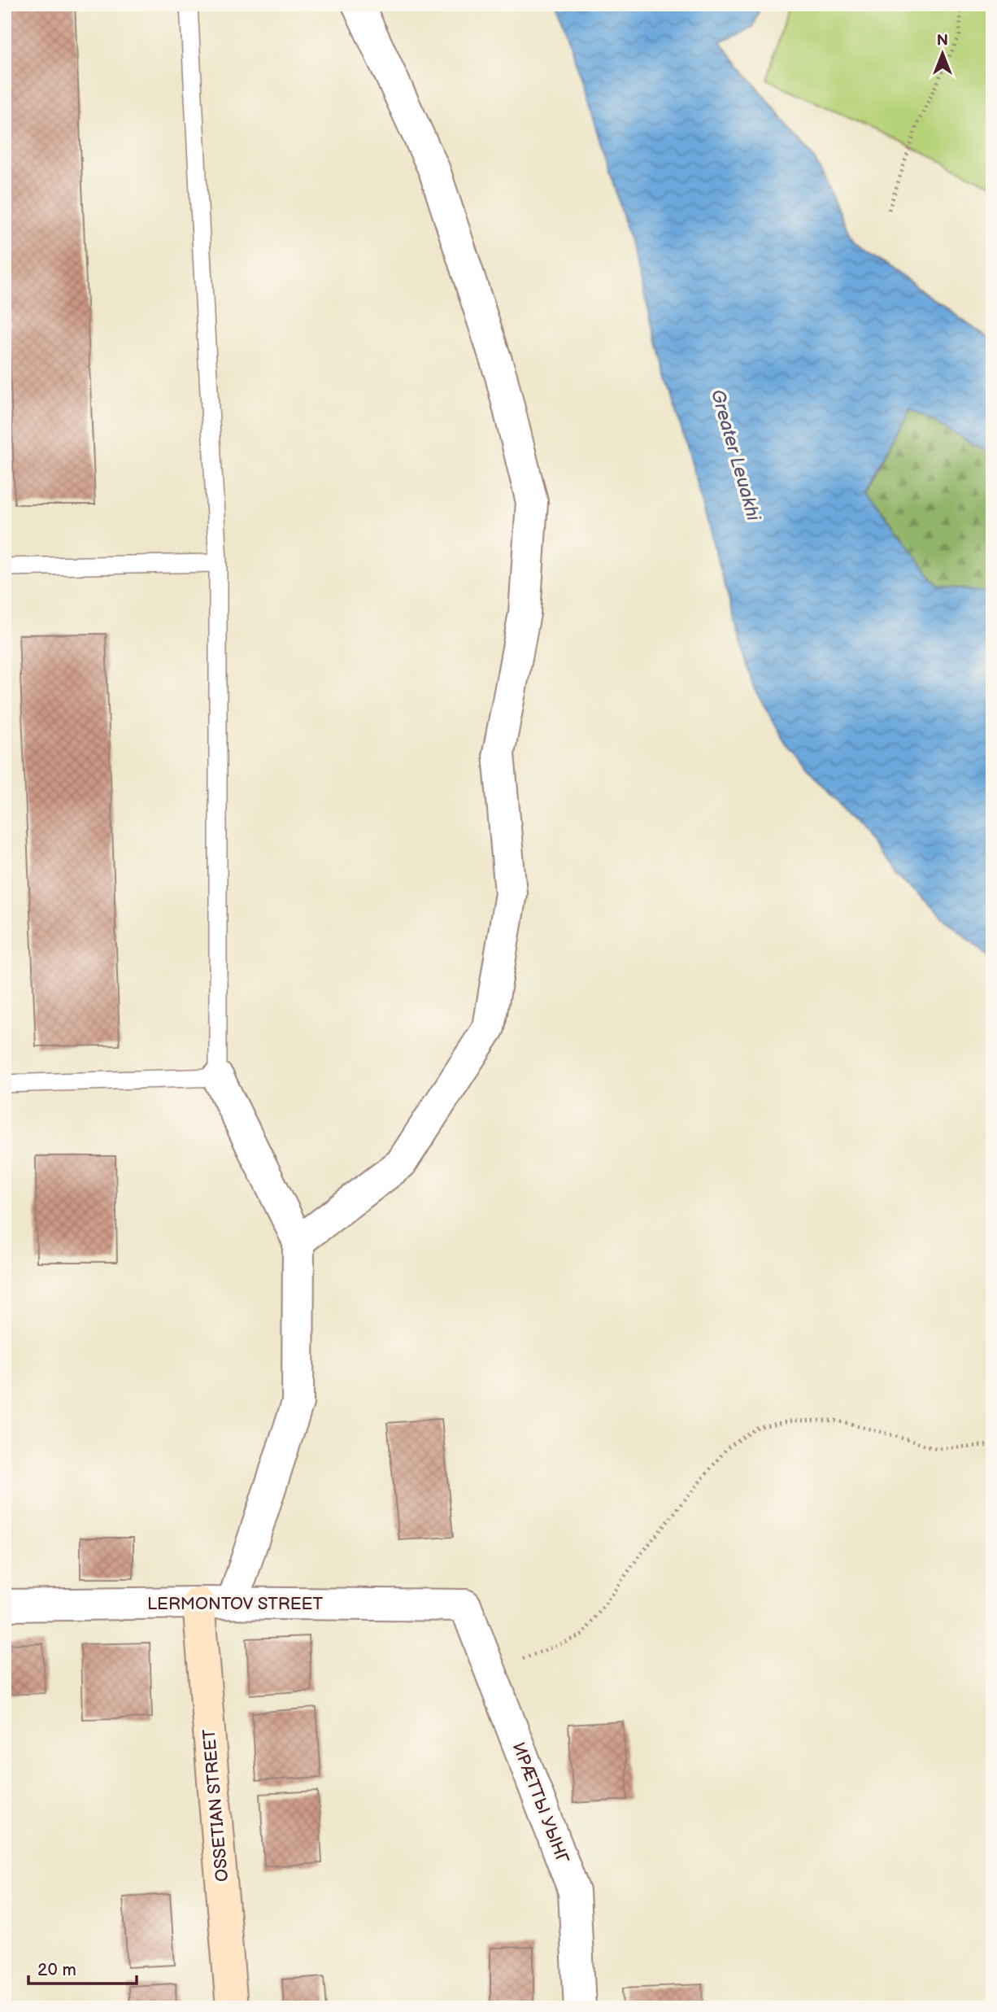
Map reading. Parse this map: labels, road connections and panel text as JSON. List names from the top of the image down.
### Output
{
  "streets": {
    "street": ["LERMONTOV STREET", "ИРÆТТЫ УЫНГ", "OSSETIAN STREET"]
  },
  "crossings": [
    ["LERMONTOV STREET", "ИРÆТТЫ УЫНГ"],
    ["LERMONTOV STREET", "OSSETIAN STREET"]
  ],
  "water": ["Greater Leuakhi"],
  "scale_bar": "20 m",
  "north": "top"
}
